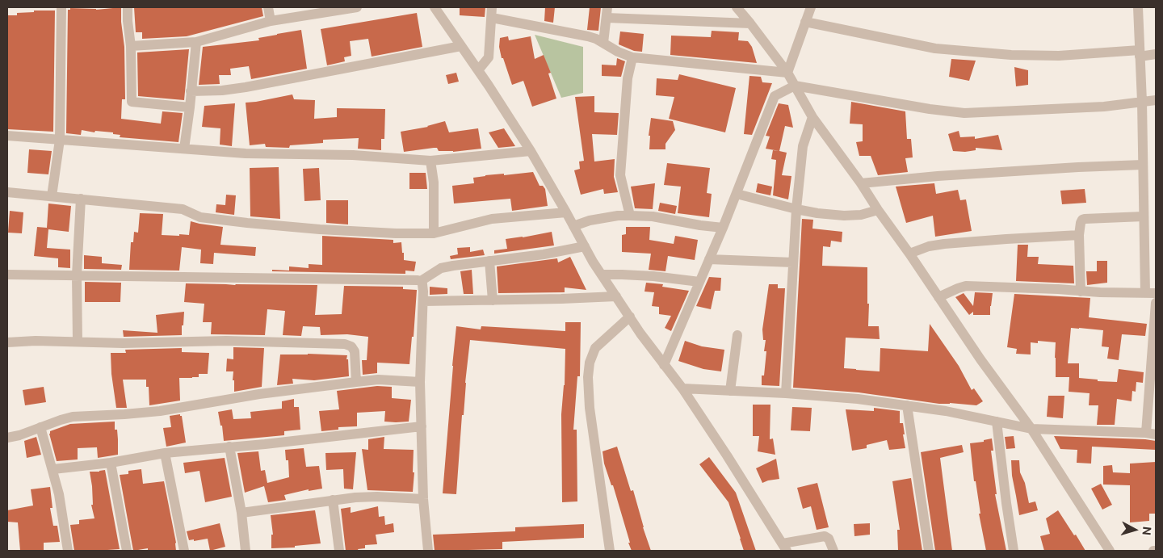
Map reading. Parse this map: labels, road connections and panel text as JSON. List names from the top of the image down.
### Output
{
  "north": "right"
}
